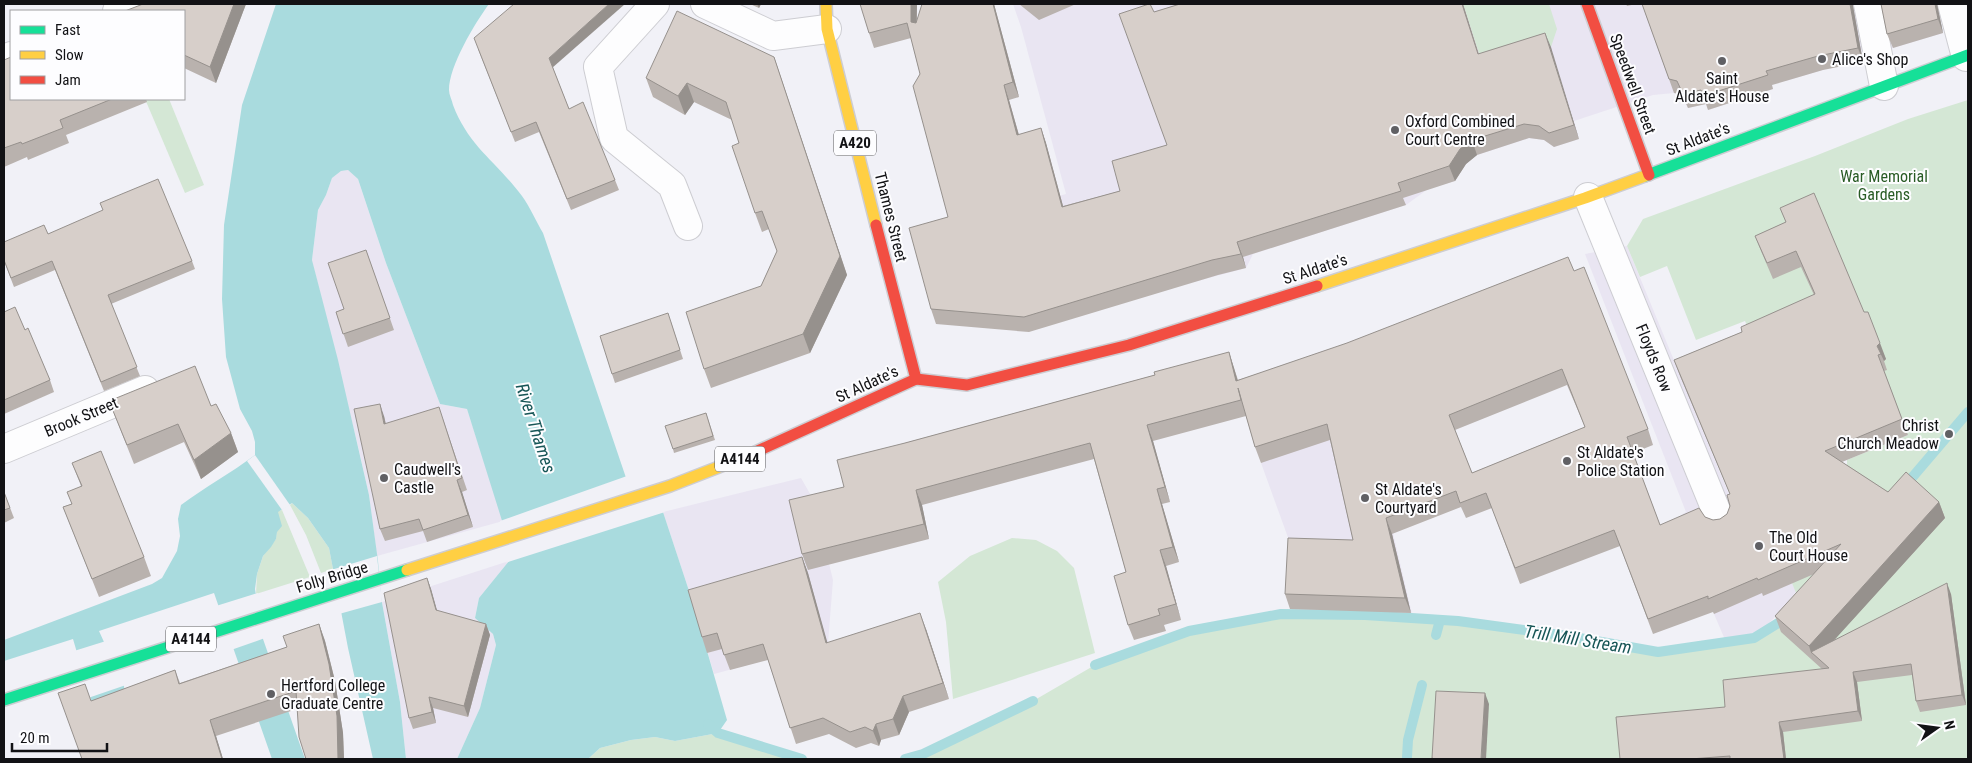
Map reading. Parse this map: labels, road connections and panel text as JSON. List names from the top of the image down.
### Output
{
  "streets": {
    "main road": [
      "Speedwell Street",
      "St Aldate's",
      "A420",
      "Thames Street",
      "A4144",
      "Folly Bridge"
    ],
    "street": ["Floyds Row", "Brook Street"]
  },
  "crossings": [
    ["Speedwell Street", "St Aldate's"],
    ["St Aldate's", "Thames Street"],
    ["St Aldate's", "Floyds Row"],
    ["St Aldate's", "Folly Bridge"]
  ],
  "water": ["River Thames", "Trill Mill Stream"],
  "parks": ["War Memorial Gardens"],
  "places": [
    "Alice's Shop",
    "Saint Aldate's House",
    "Oxford Combined Court Centre",
    "Christ Church Meadow",
    "St Aldate's Police Station",
    "Caudwell's Castle",
    "St Aldate's Courtyard",
    "The Old Court House",
    "Hertford College Graduate Centre"
  ],
  "legend": ["Fast", "Slow", "Jam"],
  "scale_bar": "20 m",
  "north": "right"
}
